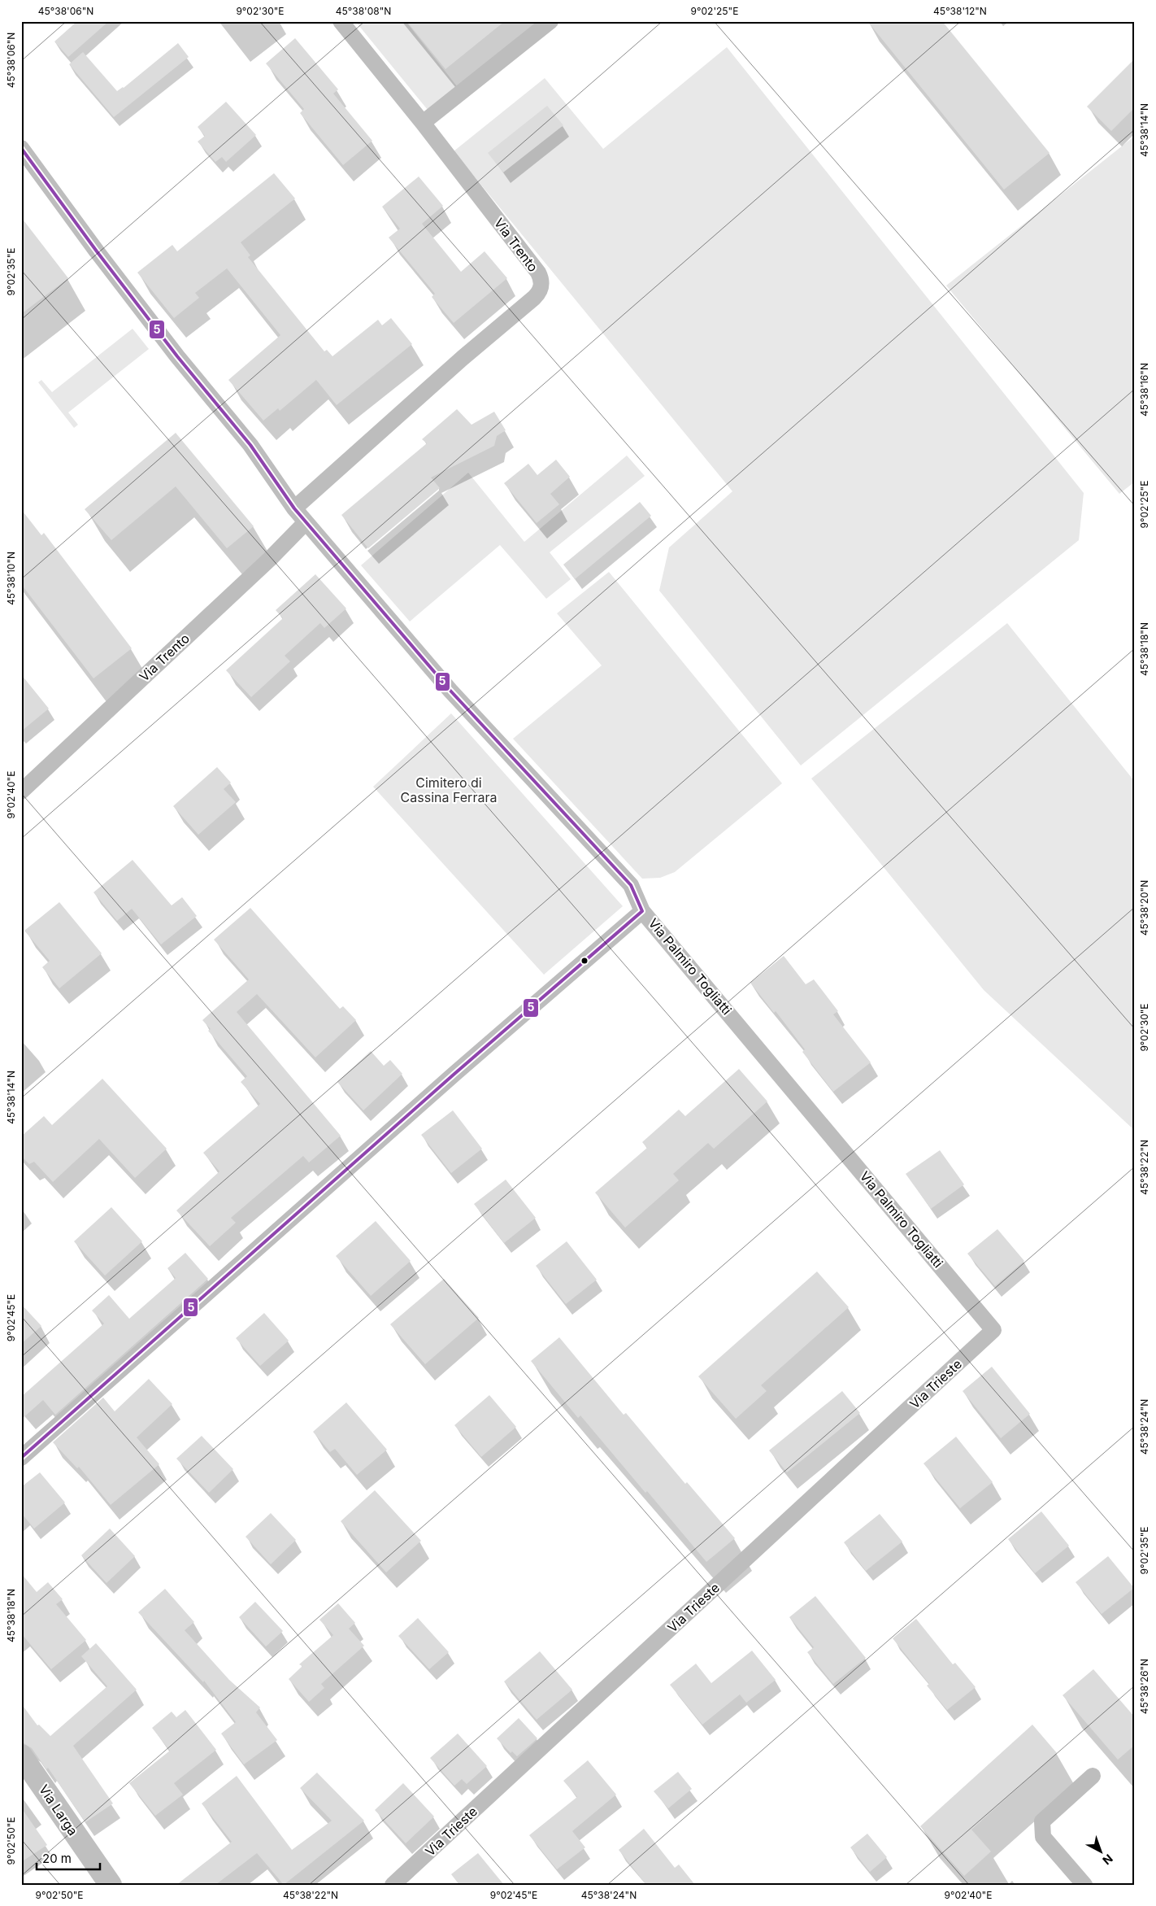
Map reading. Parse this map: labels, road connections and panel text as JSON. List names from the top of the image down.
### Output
{
  "streets": {
    "street": [
      "Via Trento",
      "Via Palmiro Togliatti",
      "Via Trieste",
      "Via Larga"
    ]
  },
  "crossings": [
    ["Via Trento", "Via Palmiro Togliatti"],
    ["Via Palmiro Togliatti", "Via Trieste"]
  ],
  "parks": ["Cimitero di Cassina Ferrara"],
  "lines": ["transit line 5"],
  "scale_bar": "20 m",
  "north": "bottom right",
  "coordinates": [
    "45°38'06\"N",
    "9°02'30\"E",
    "45°38'08\"N",
    "9°02'25\"E",
    "45°38'12\"N",
    "45°38'14\"N",
    "9°02'35\"E",
    "45°38'16\"N",
    "45°38'10\"N",
    "45°38'18\"N",
    "9°02'40\"E",
    "45°38'20\"N",
    "45°38'22\"N",
    "9°02'45\"E",
    "45°38'24\"N",
    "45°38'26\"N",
    "9°02'50\"E"
  ]
}
